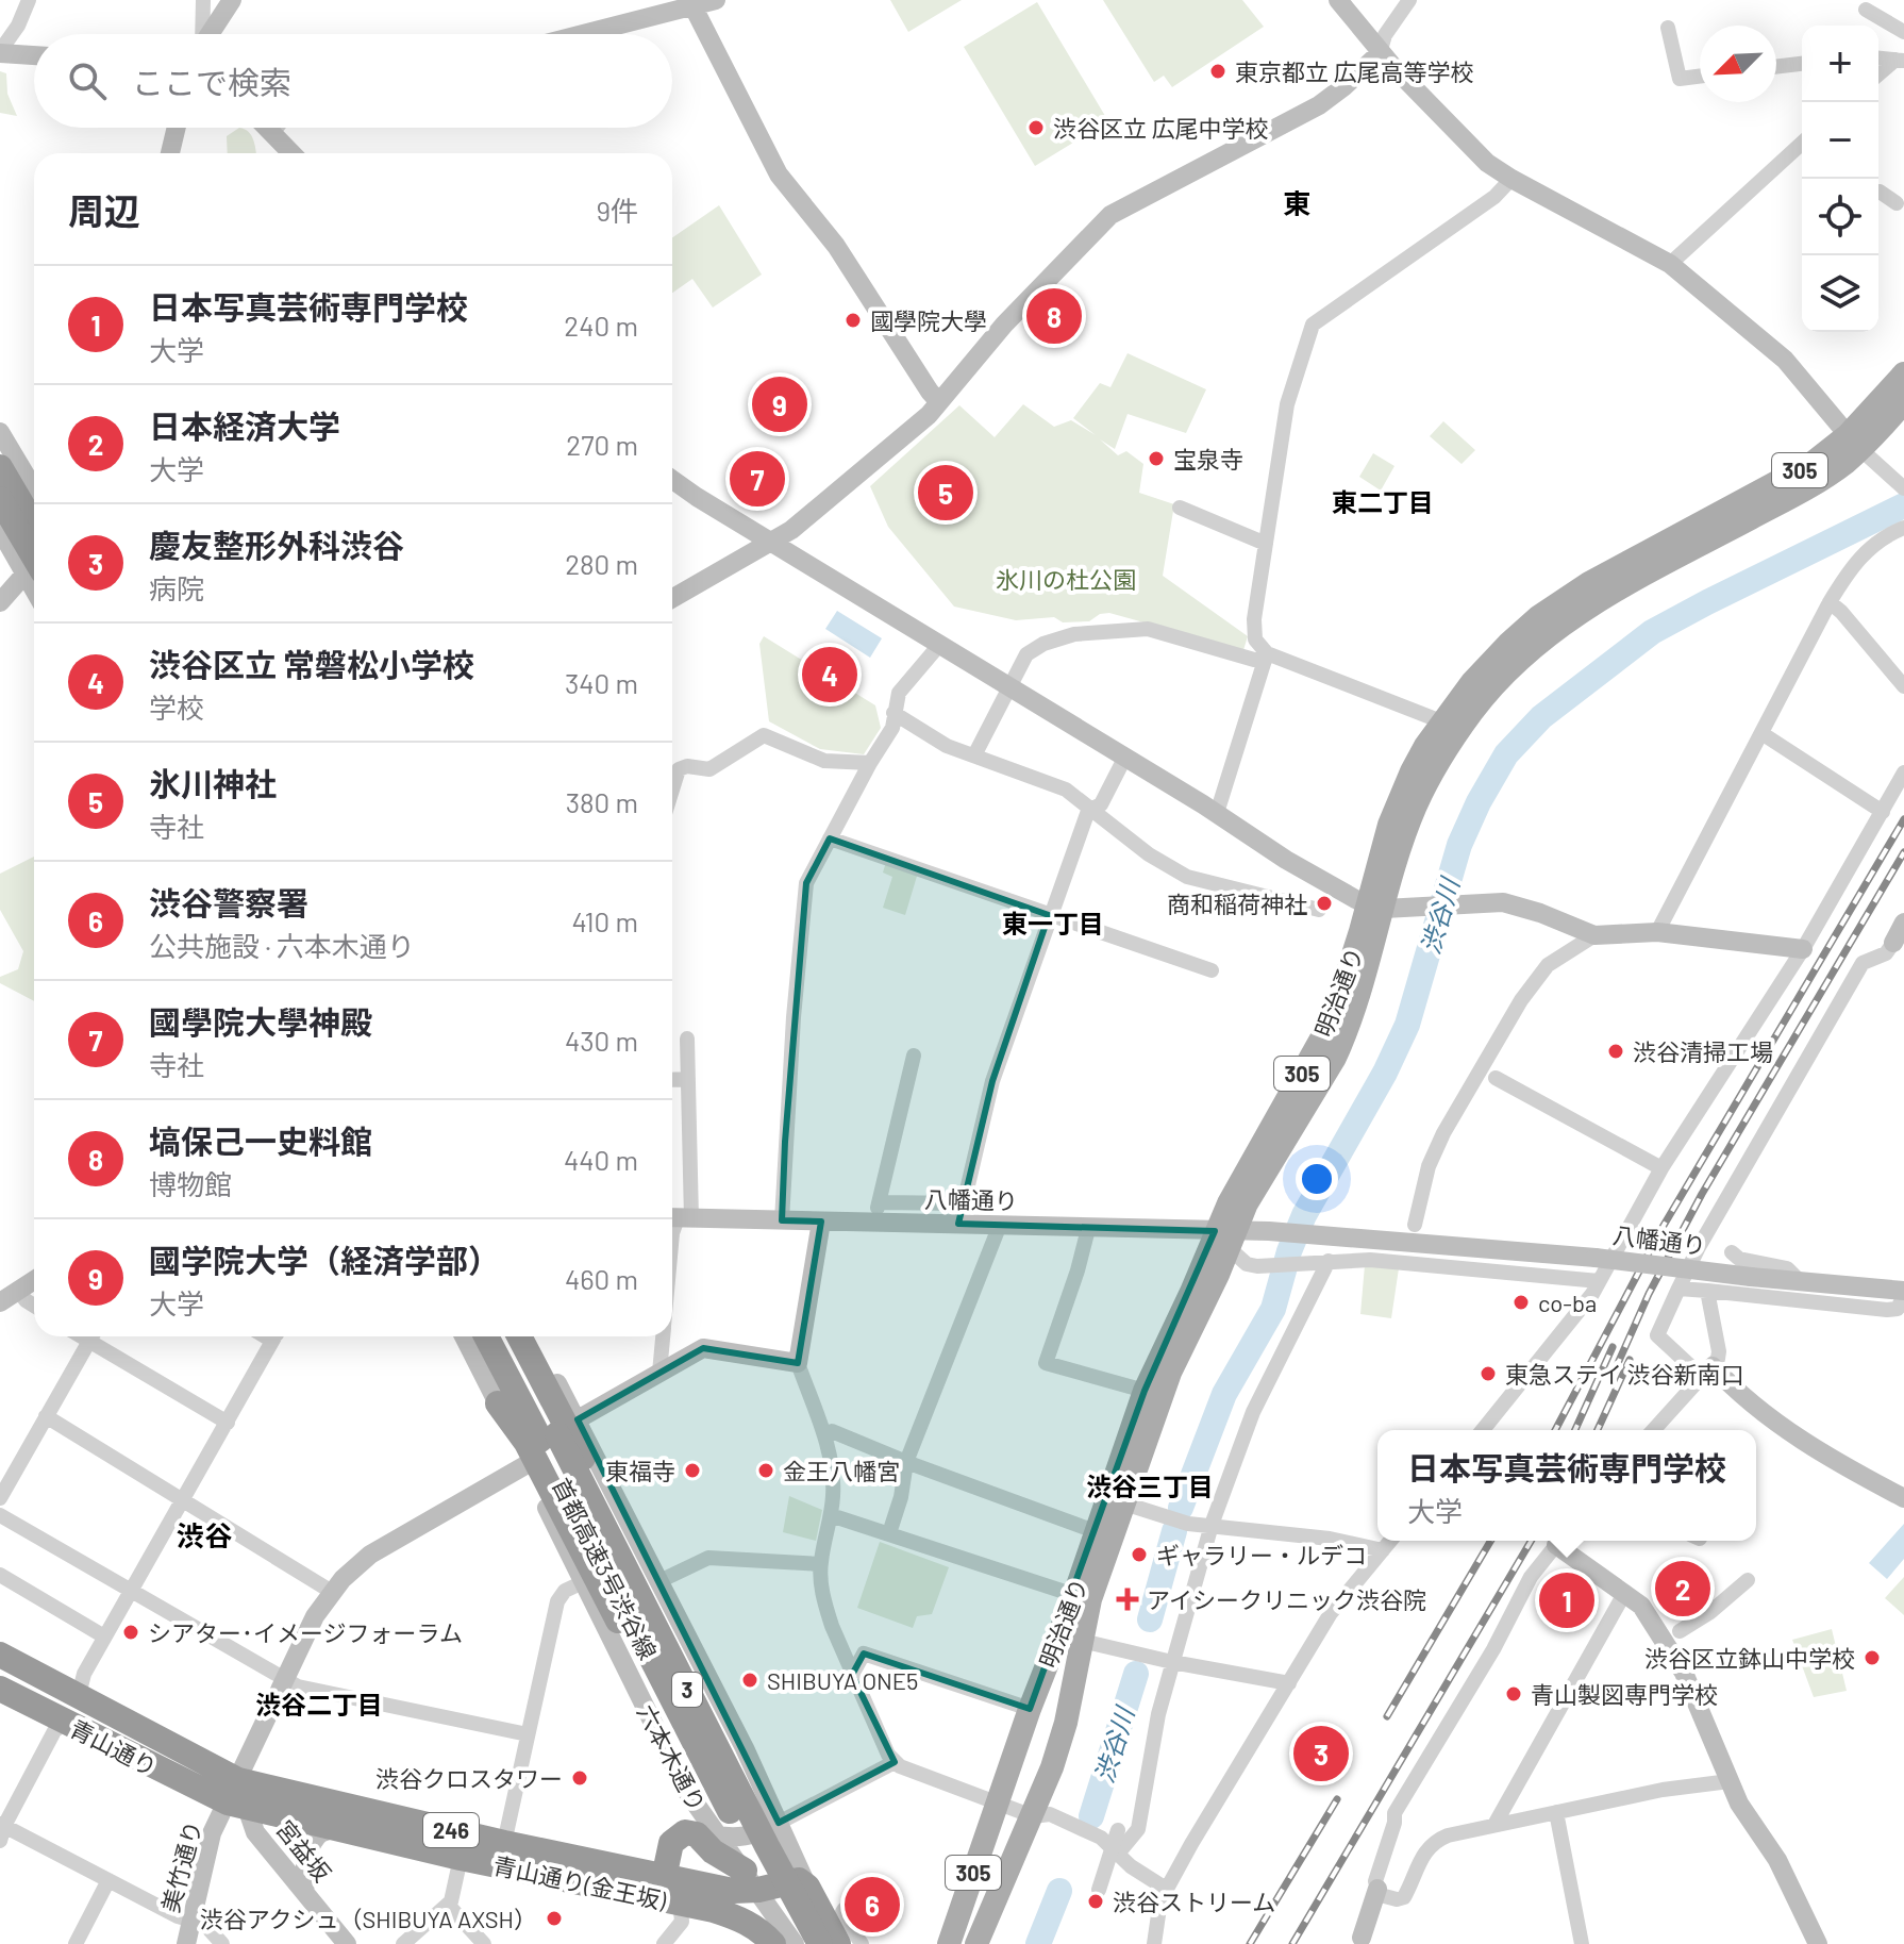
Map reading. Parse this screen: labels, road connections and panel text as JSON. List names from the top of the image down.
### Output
{
  "streets": {
    "highway": [
      "首都高速3号渋谷線",
      "3",
      "青山通り",
      "六本木通り",
      "246",
      "青山通り(金王坂)"
    ],
    "main road": ["305", "明治通り"],
    "street": ["八幡通り", "宮益坂", "美竹通り"]
  },
  "crossings": [
    ["明治通り", "八幡通り"],
    ["首都高速3号渋谷線", "六本木通り"],
    ["首都高速3号渋谷線", "美竹通り"],
    ["青山通り", "宮益坂"],
    ["青山通り", "美竹通り"],
    ["青山通り", "青山通り(金王坂)"],
    ["六本木通り", "246"],
    ["六本木通り", "美竹通り"],
    ["六本木通り", "青山通り(金王坂)"],
    ["246", "青山通り(金王坂)"],
    ["宮益坂", "美竹通り"],
    ["宮益坂", "青山通り(金王坂)"],
    ["美竹通り", "青山通り(金王坂)"]
  ],
  "districts": [
    "東",
    "東二丁目",
    "東一丁目",
    "渋谷三丁目",
    "渋谷",
    "渋谷二丁目"
  ],
  "water": ["渋谷川"],
  "parks": ["氷川の杜公園"],
  "places": {
    "other": [
      "東京都立 広尾高等学校",
      "渋谷区立 広尾中学校",
      "國學院大學",
      "宝泉寺",
      "商和稲荷神社",
      "渋谷清掃工場",
      "co-ba",
      "東急ステイ 渋谷新南口",
      "東福寺",
      "金王八幡宮",
      "ギャラリー・ルデコ",
      "シアター･イメージフォーラム",
      "渋谷区立鉢山中学校",
      "SHIBUYA ONE5",
      "青山製図専門学校",
      "渋谷クロスタワー",
      "渋谷ストリーム",
      "渋谷アクシュ（SHIBUYA AXSH）"
    ],
    "health": ["アイシークリニック渋谷院"]
  },
  "north": "bottom left",
  "page": {
    "map_buttons": ["+", "−"],
    "search": "ここで検索",
    "heading": ["周辺", "9件"],
    "list": [
      {
        "mark": "1",
        "name": "日本写真芸術専門学校",
        "note": "大学",
        "value": "240 m"
      },
      {
        "mark": "2",
        "name": "日本経済大学",
        "note": "大学",
        "value": "270 m"
      },
      {
        "mark": "3",
        "name": "慶友整形外科渋谷",
        "note": "病院",
        "value": "280 m"
      },
      {
        "mark": "4",
        "name": "渋谷区立 常磐松小学校",
        "note": "学校",
        "value": "340 m"
      },
      {
        "mark": "5",
        "name": "氷川神社",
        "note": "寺社",
        "value": "380 m"
      },
      {
        "mark": "6",
        "name": "渋谷警察署",
        "note": "公共施設 · 六本木通り",
        "value": "410 m"
      },
      {
        "mark": "7",
        "name": "國學院大學神殿",
        "note": "寺社",
        "value": "430 m"
      },
      {
        "mark": "8",
        "name": "塙保己一史料館",
        "note": "博物館",
        "value": "440 m"
      },
      {
        "mark": "9",
        "name": "國学院大学（経済学部）",
        "note": "大学",
        "value": "460 m"
      }
    ],
    "pins": [
      "8",
      "9",
      "7",
      "5",
      "4",
      "2",
      "1",
      "3",
      "6"
    ],
    "popup": ["日本写真芸術専門学校", "大学"]
  }
}
